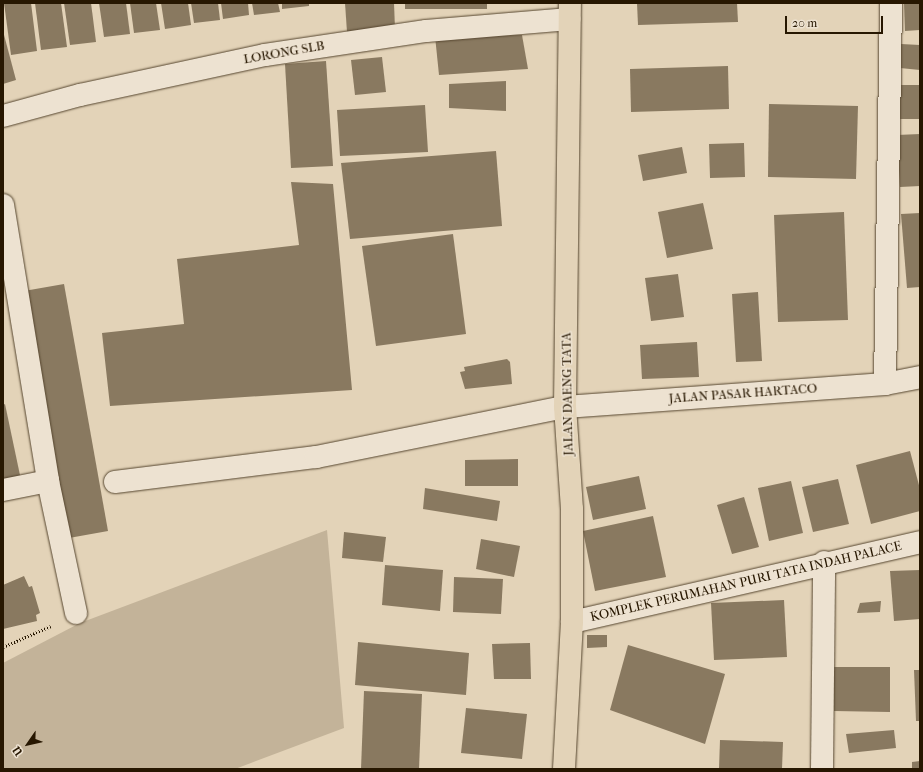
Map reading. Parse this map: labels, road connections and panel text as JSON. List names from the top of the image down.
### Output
{
  "streets": {
    "main road": ["JALAN DAENG TATA"],
    "street": ["LORONG SLB", "JALAN PASAR HARTACO", "KOMPLEK PERUMAHAN PURI TATA INDAH PALACE"]
  },
  "crossings": [
    ["LORONG SLB", "JALAN DAENG TATA"],
    ["JALAN DAENG TATA", "JALAN PASAR HARTACO"],
    ["JALAN DAENG TATA", "KOMPLEK PERUMAHAN PURI TATA INDAH PALACE"]
  ],
  "scale_bar": "20 m",
  "north": "bottom left"
}
